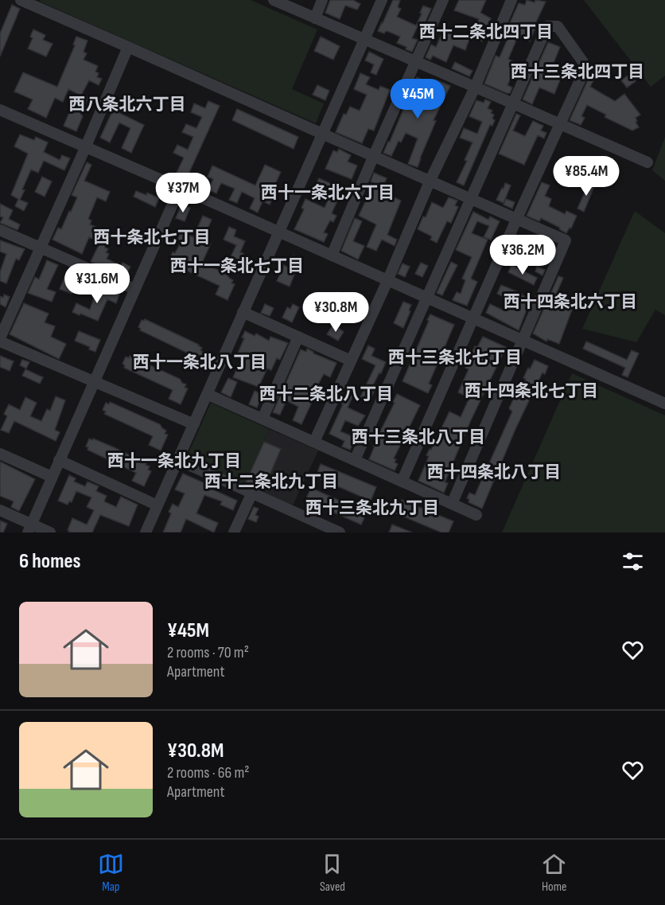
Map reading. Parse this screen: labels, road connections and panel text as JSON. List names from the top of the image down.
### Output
{
  "districts": [
    "西十二条北四丁目",
    "西十三条北四丁目",
    "西八条北六丁目",
    "西十一条北六丁目",
    "西十条北七丁目",
    "西十一条北七丁目",
    "西十四条北六丁目",
    "西十三条北七丁目",
    "西十一条北八丁目",
    "西十四条北七丁目",
    "西十二条北八丁目",
    "西十三条北八丁目",
    "西十一条北九丁目",
    "西十四条北八丁目",
    "西十二条北九丁目",
    "西十三条北九丁目"
  ],
  "page": {
    "price": [
      "¥45M",
      "¥85.4M",
      "¥37M",
      "¥36.2M",
      "¥31.6M",
      "¥30.8M"
    ],
    "heading": "6 homes",
    "list": [
      {
        "name": "¥45M",
        "note": "2 rooms · 70 m² · Apartment"
      },
      {
        "name": "¥30.8M",
        "note": "2 rooms · 66 m² · Apartment"
      }
    ],
    "tabs": ["Map", "Saved", "Home"]
  }
}
